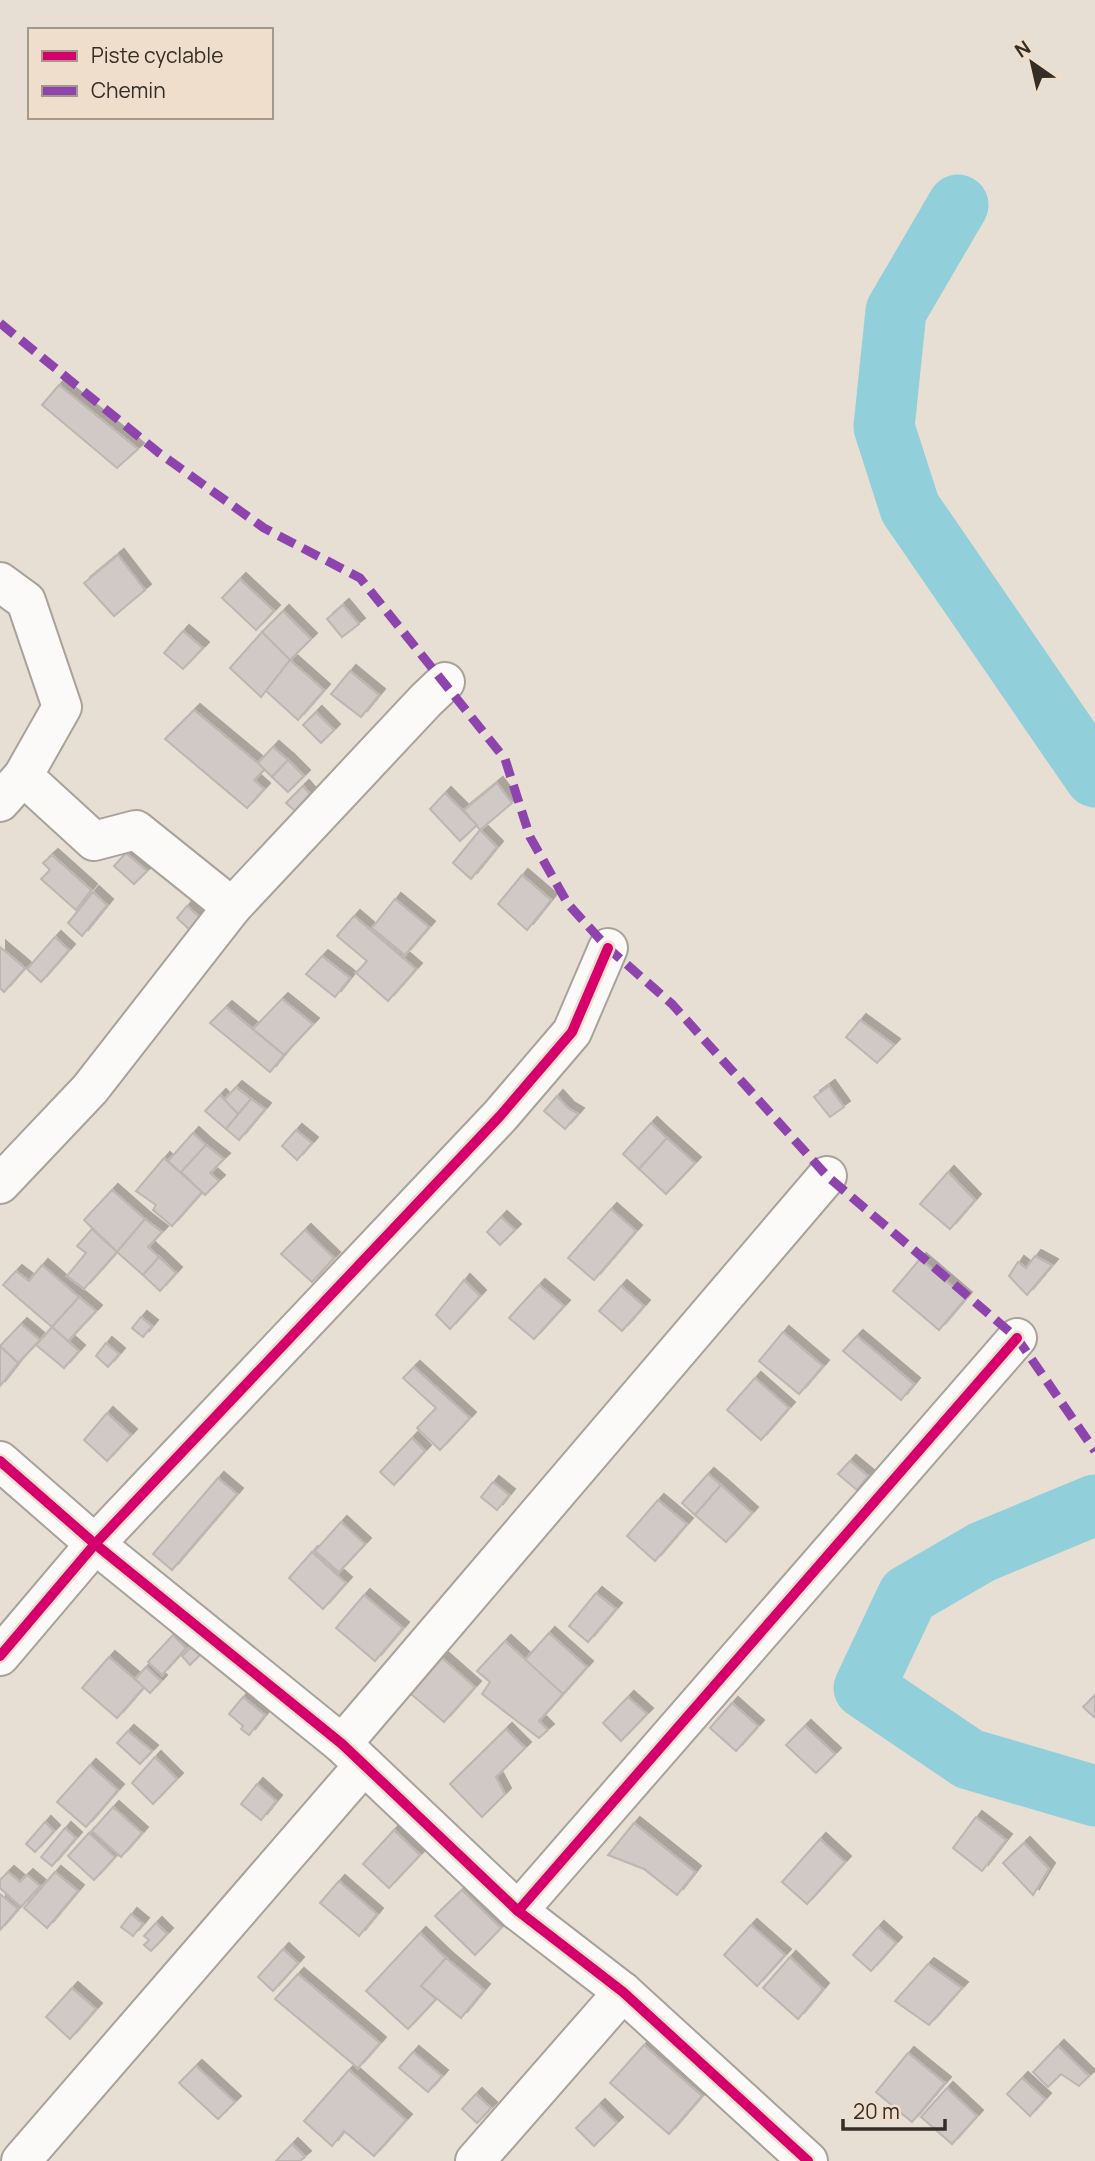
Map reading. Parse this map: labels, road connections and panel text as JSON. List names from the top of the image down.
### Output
{
  "legend": ["Piste cyclable", "Chemin"],
  "scale_bar": "20 m",
  "north": "top left"
}
